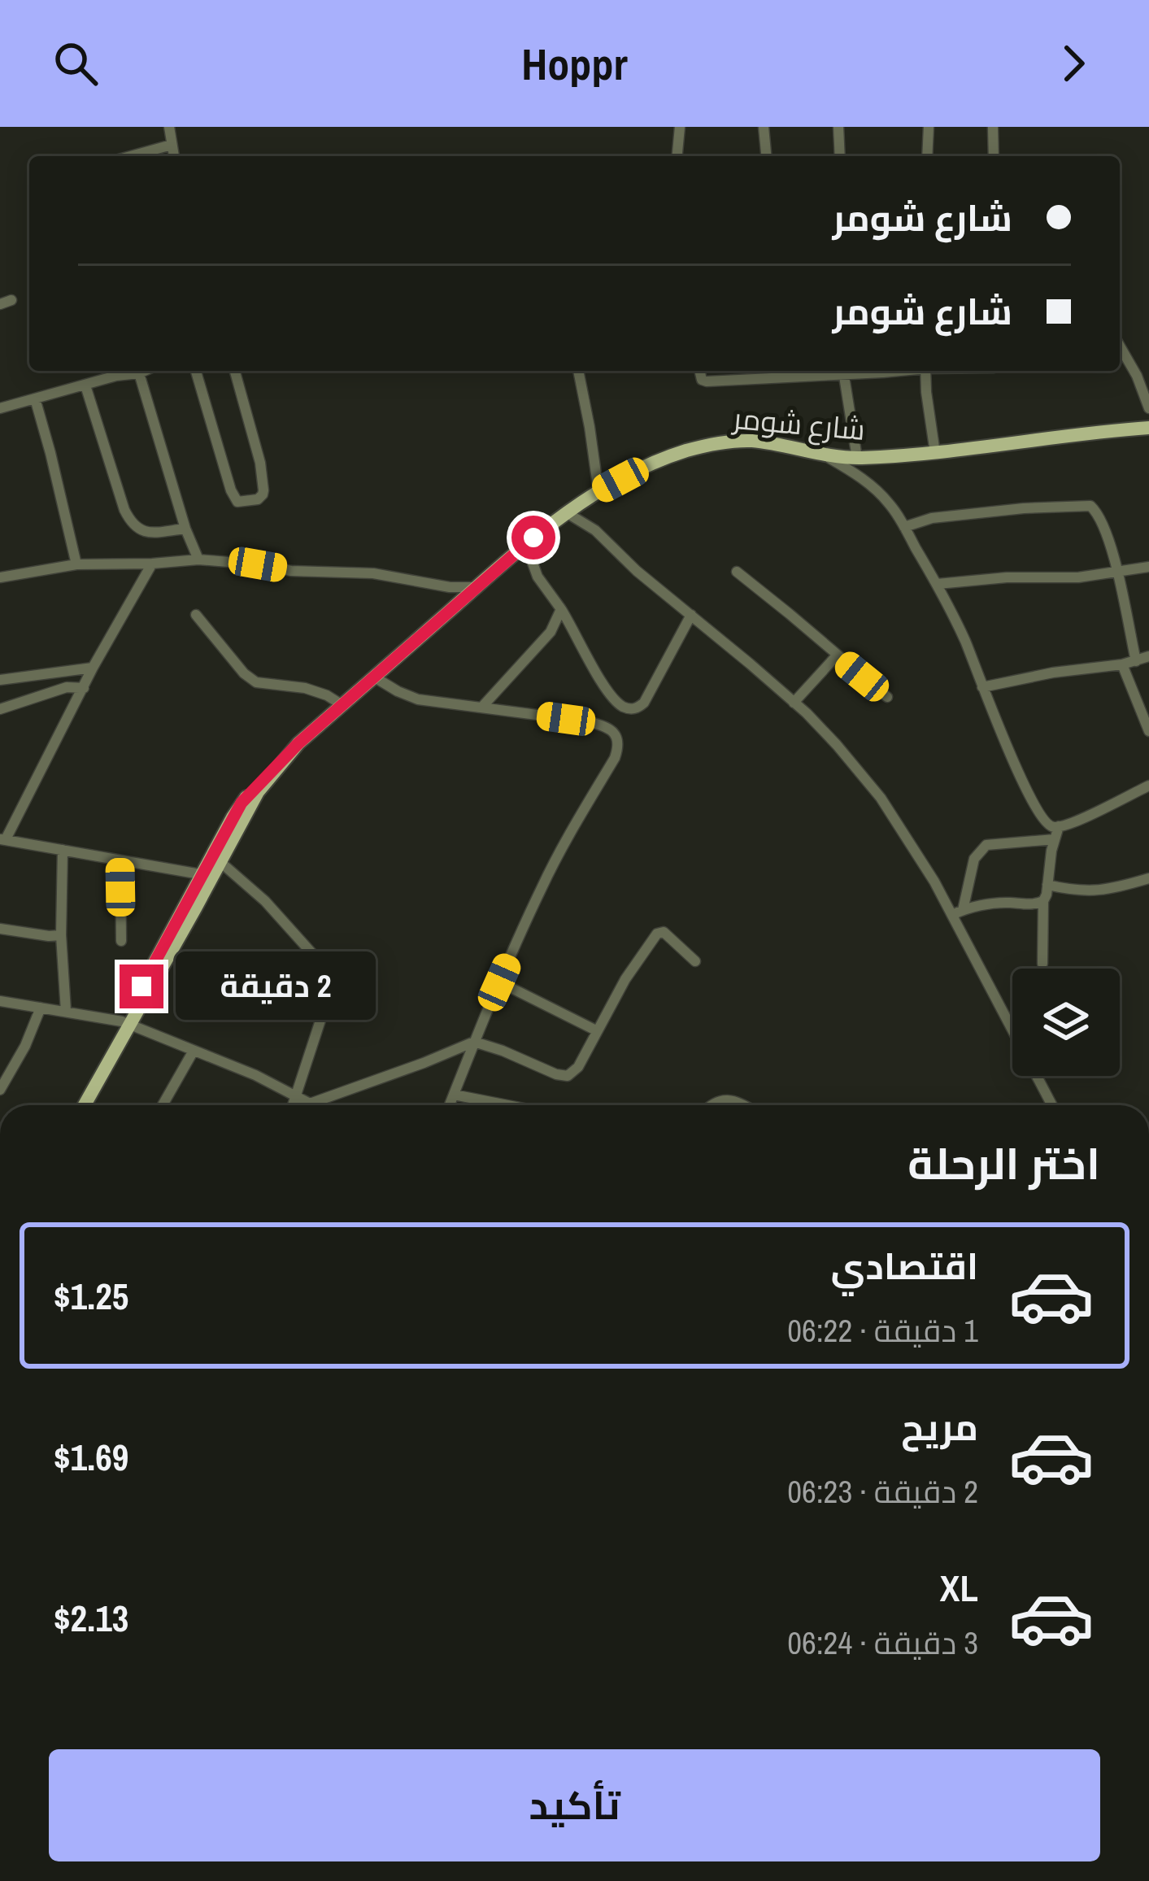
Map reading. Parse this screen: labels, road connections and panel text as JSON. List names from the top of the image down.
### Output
{
  "streets": {
    "main road": ["شارع شومر"]
  },
  "page": {
    "header": "Hoppr",
    "banner": ["شارع شومر", "شارع شومر"],
    "bubble": "2 دقيقة",
    "heading": "اختر الرحلة",
    "list": [
      {
        "name": "اقتصادي",
        "note": "1 دقيقة · 06:22",
        "value": "$1.25"
      },
      {
        "name": "مريح",
        "note": "2 دقيقة · 06:23",
        "value": "$1.69"
      },
      {
        "name": "XL",
        "note": "3 دقيقة · 06:24",
        "value": "$2.13"
      }
    ],
    "buttons": "تأكيد"
  }
}
